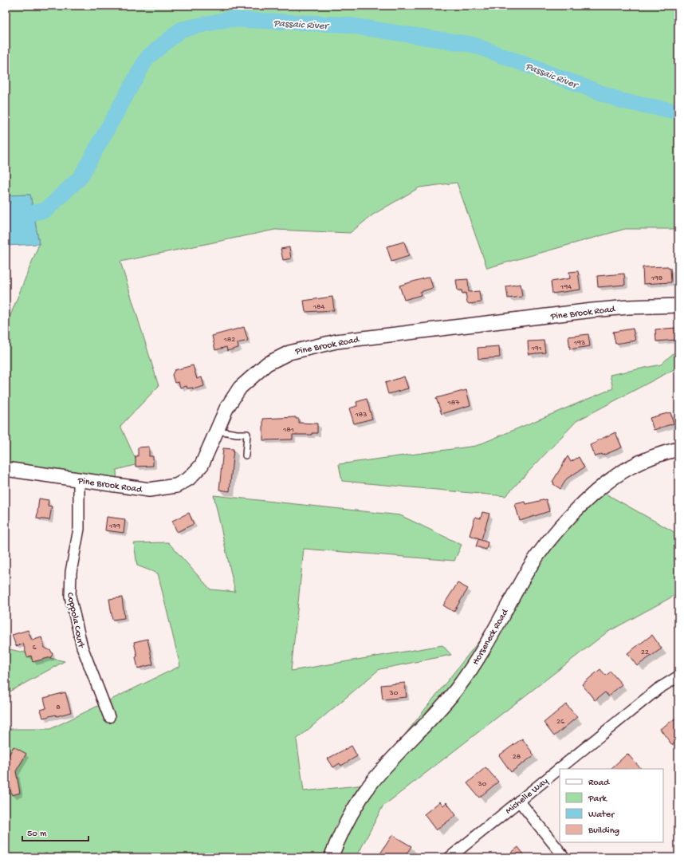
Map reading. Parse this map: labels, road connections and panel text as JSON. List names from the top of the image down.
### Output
{
  "streets": {
    "street": [
      "Pine Brook Road",
      "Coppola Court",
      "Horseneck Road",
      "Michelle Way"
    ]
  },
  "crossings": [
    ["Pine Brook Road", "Coppola Court"]
  ],
  "water": ["Passaic River"],
  "house_numbers": [
    "198",
    "194",
    "184",
    "182",
    "193",
    "191",
    "187",
    "183",
    "181",
    "179",
    "6",
    "22",
    "30",
    "8",
    "26",
    "28",
    "30"
  ],
  "legend": [
    "Road",
    "Park",
    "Water",
    "Building"
  ],
  "scale_bar": "50 m"
}
